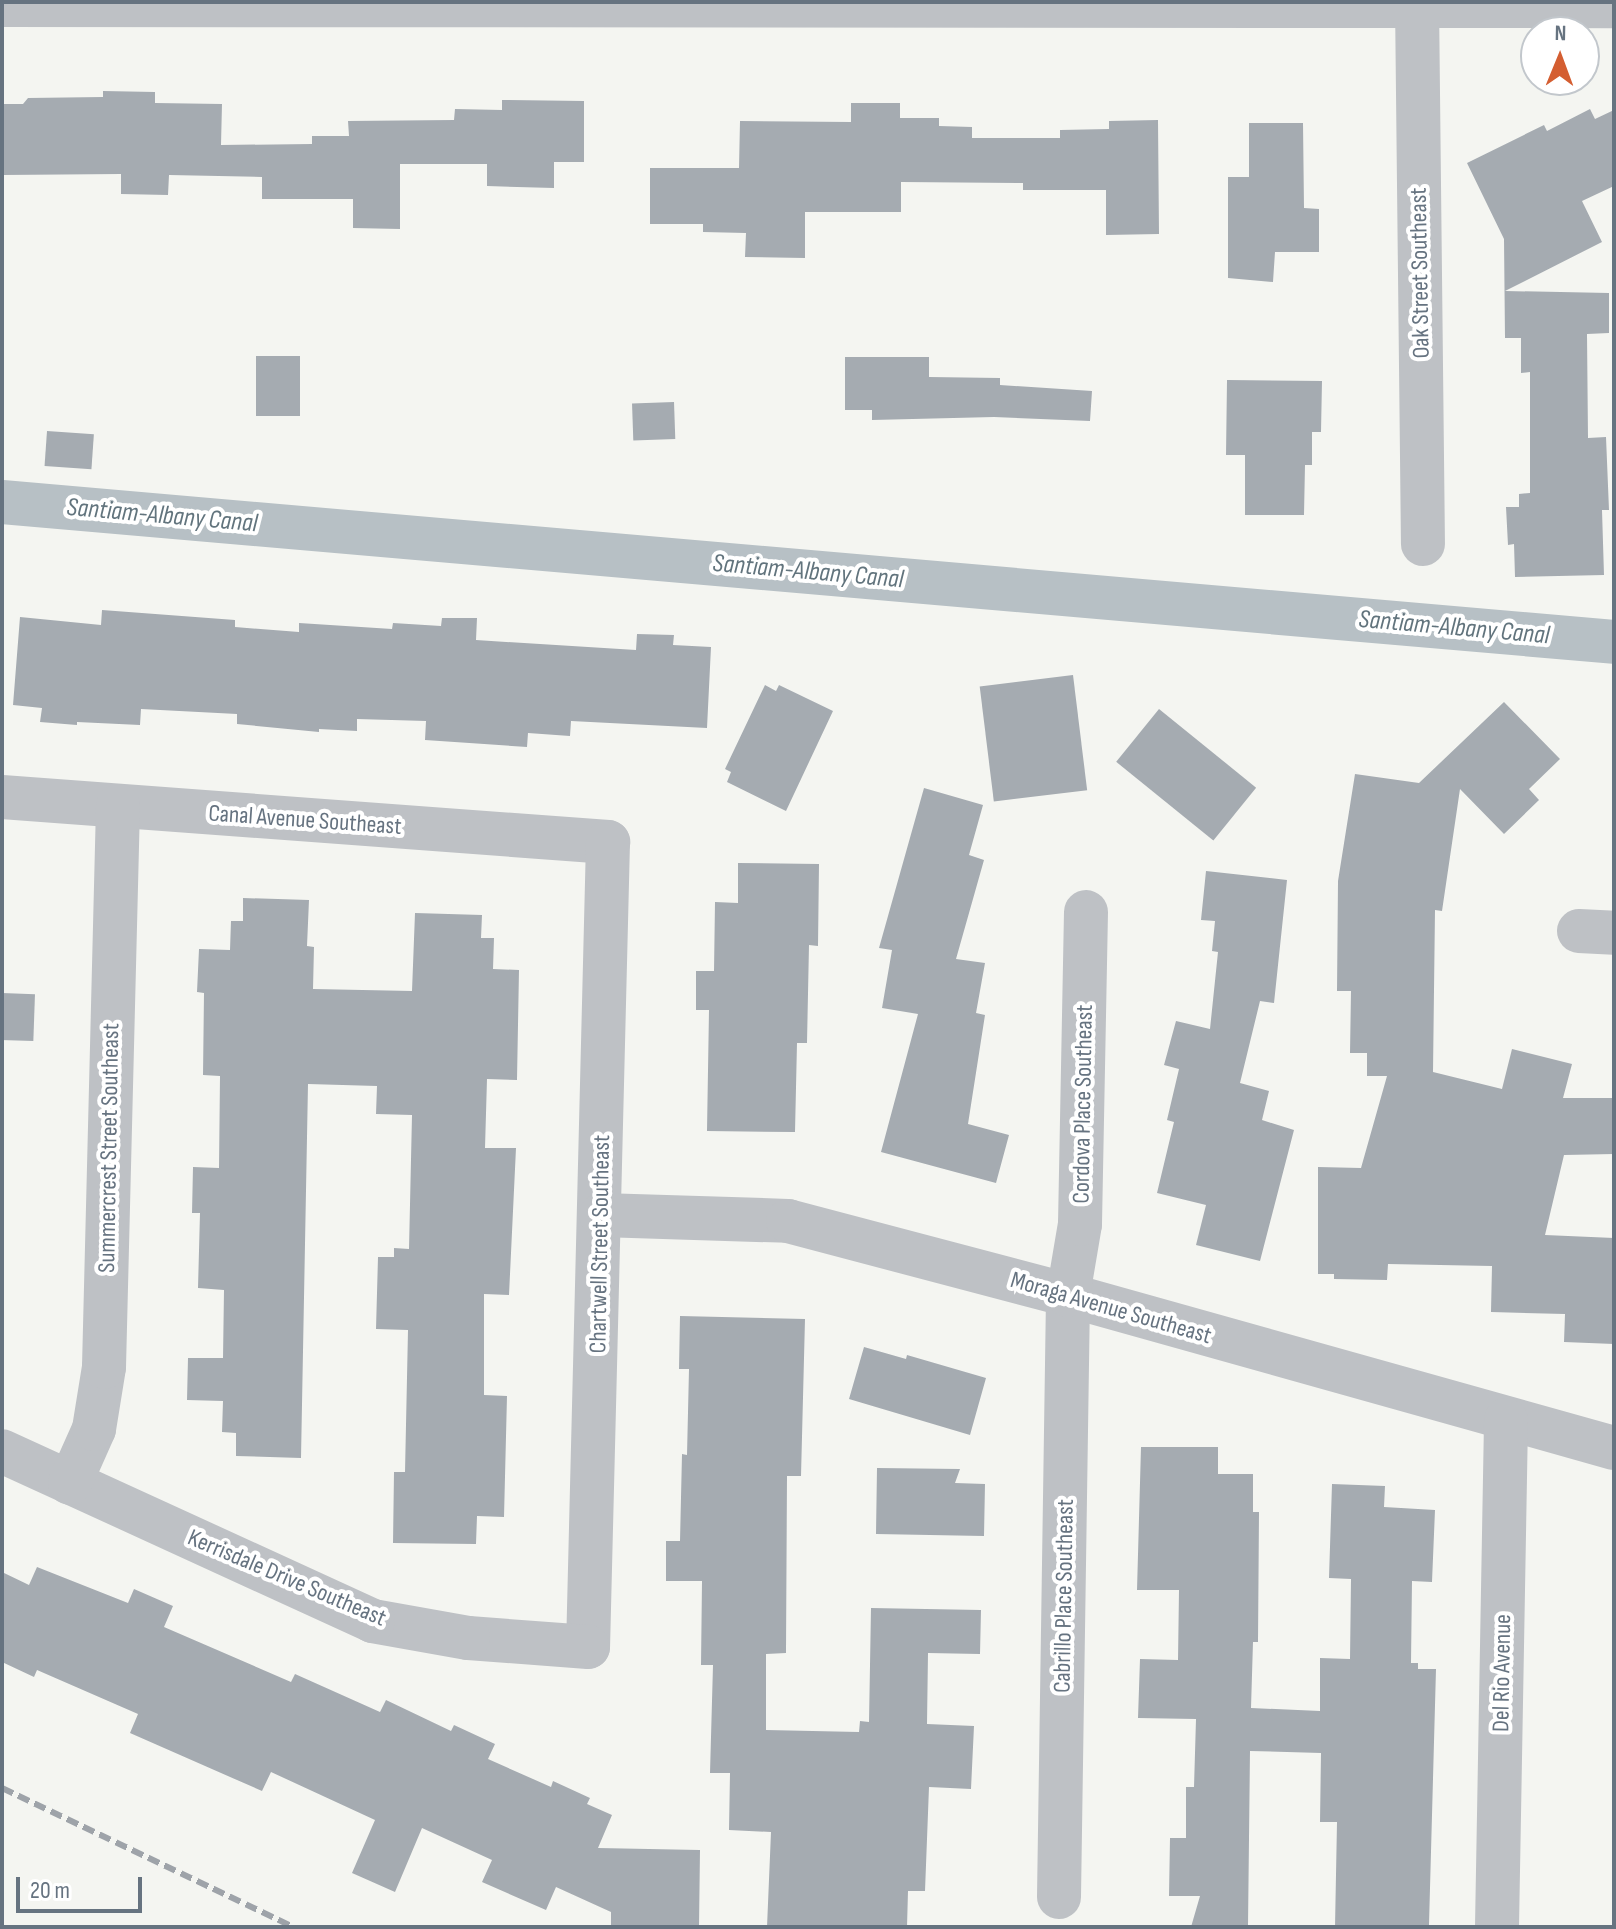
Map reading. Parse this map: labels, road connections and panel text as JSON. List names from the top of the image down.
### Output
{
  "streets": {
    "street": [
      "Oak Street Southeast",
      "Canal Avenue Southeast",
      "Cordova Place Southeast",
      "Summercrest Street Southeast",
      "Chartwell Street Southeast",
      "Moraga Avenue Southeast",
      "Kerrisdale Drive Southeast",
      "Cabrillo Place Southeast",
      "Del Rio Avenue"
    ]
  },
  "crossings": [
    ["Canal Avenue Southeast", "Summercrest Street Southeast"],
    ["Canal Avenue Southeast", "Chartwell Street Southeast"],
    ["Cordova Place Southeast", "Moraga Avenue Southeast"],
    ["Cordova Place Southeast", "Cabrillo Place Southeast"],
    ["Summercrest Street Southeast", "Kerrisdale Drive Southeast"],
    ["Chartwell Street Southeast", "Moraga Avenue Southeast"],
    ["Chartwell Street Southeast", "Kerrisdale Drive Southeast"],
    ["Moraga Avenue Southeast", "Cabrillo Place Southeast"],
    ["Moraga Avenue Southeast", "Del Rio Avenue"]
  ],
  "water": ["Santiam-Albany Canal"],
  "scale_bar": "20 m",
  "north": "top"
}
